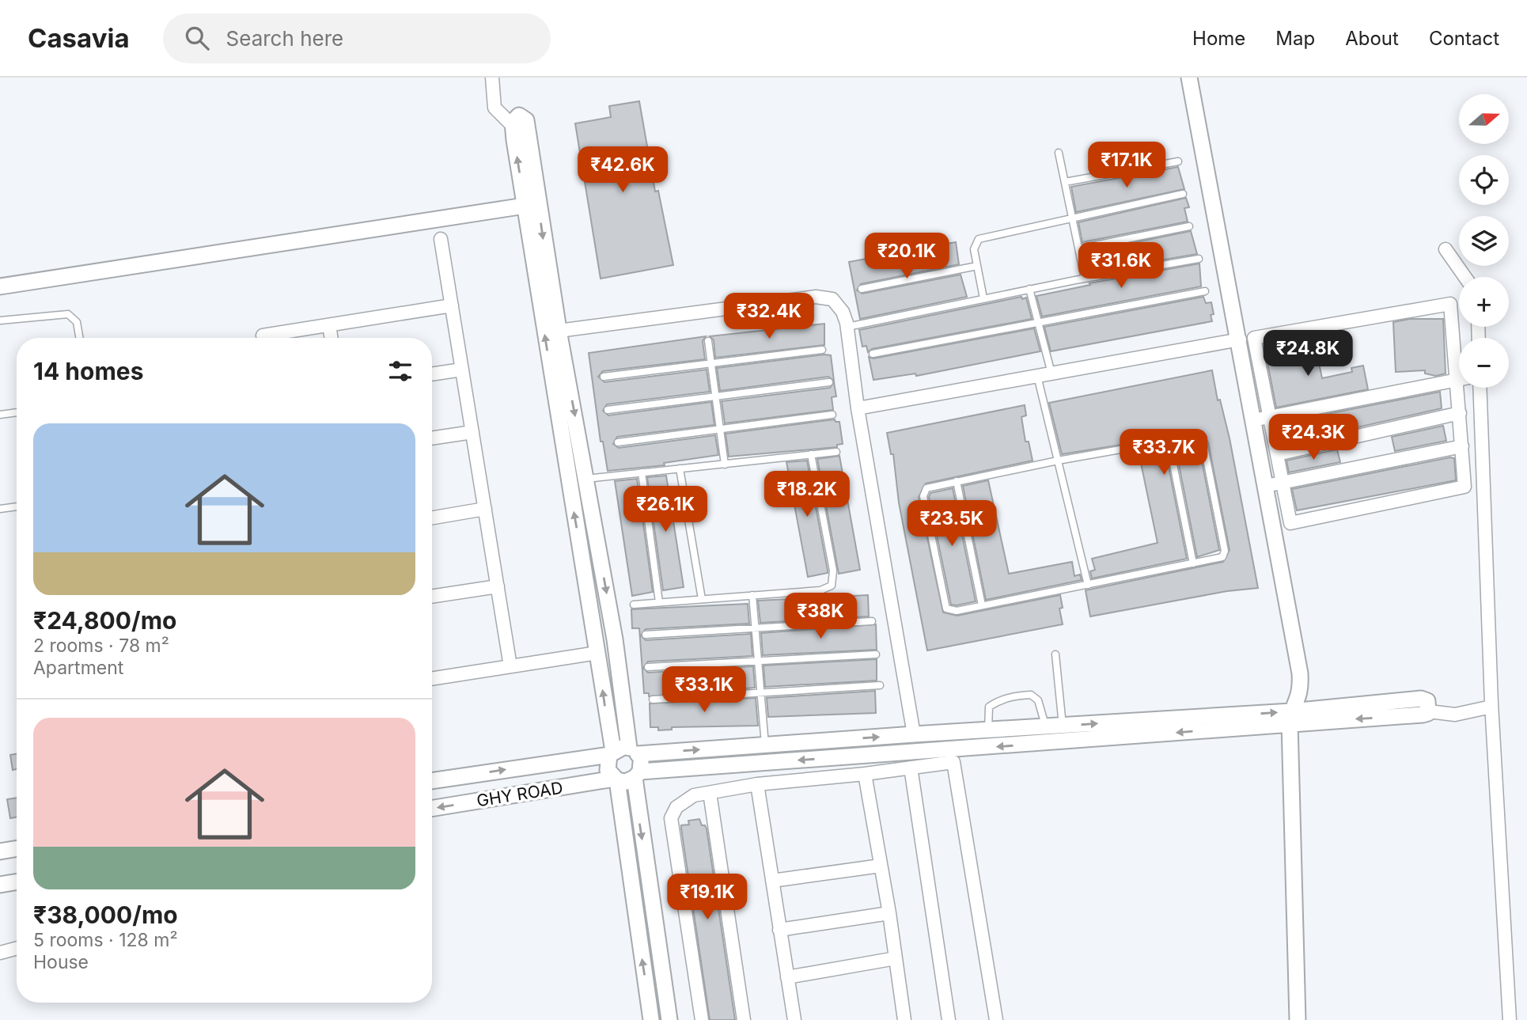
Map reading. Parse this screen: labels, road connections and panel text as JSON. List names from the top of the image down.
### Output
{
  "streets": {
    "street": ["GHY ROAD"]
  },
  "north": "right",
  "page": {
    "header": "Casavia",
    "search": "Search here",
    "nav": [
      "Home",
      "Map",
      "About",
      "Contact"
    ],
    "map_buttons": ["+", "−"],
    "price": [
      "₹17.1K",
      "₹42.6K",
      "₹20.1K",
      "₹31.6K",
      "₹32.4K",
      "₹24.8K",
      "₹24.3K",
      "₹33.7K",
      "₹18.2K",
      "₹26.1K",
      "₹23.5K",
      "₹38K",
      "₹33.1K",
      "₹19.1K"
    ],
    "heading": "14 homes",
    "list": [
      {
        "name": "₹24,800/mo",
        "note": "2 rooms · 78 m² · Apartment"
      },
      {
        "name": "₹38,000/mo",
        "note": "5 rooms · 128 m² · House"
      }
    ]
  }
}
